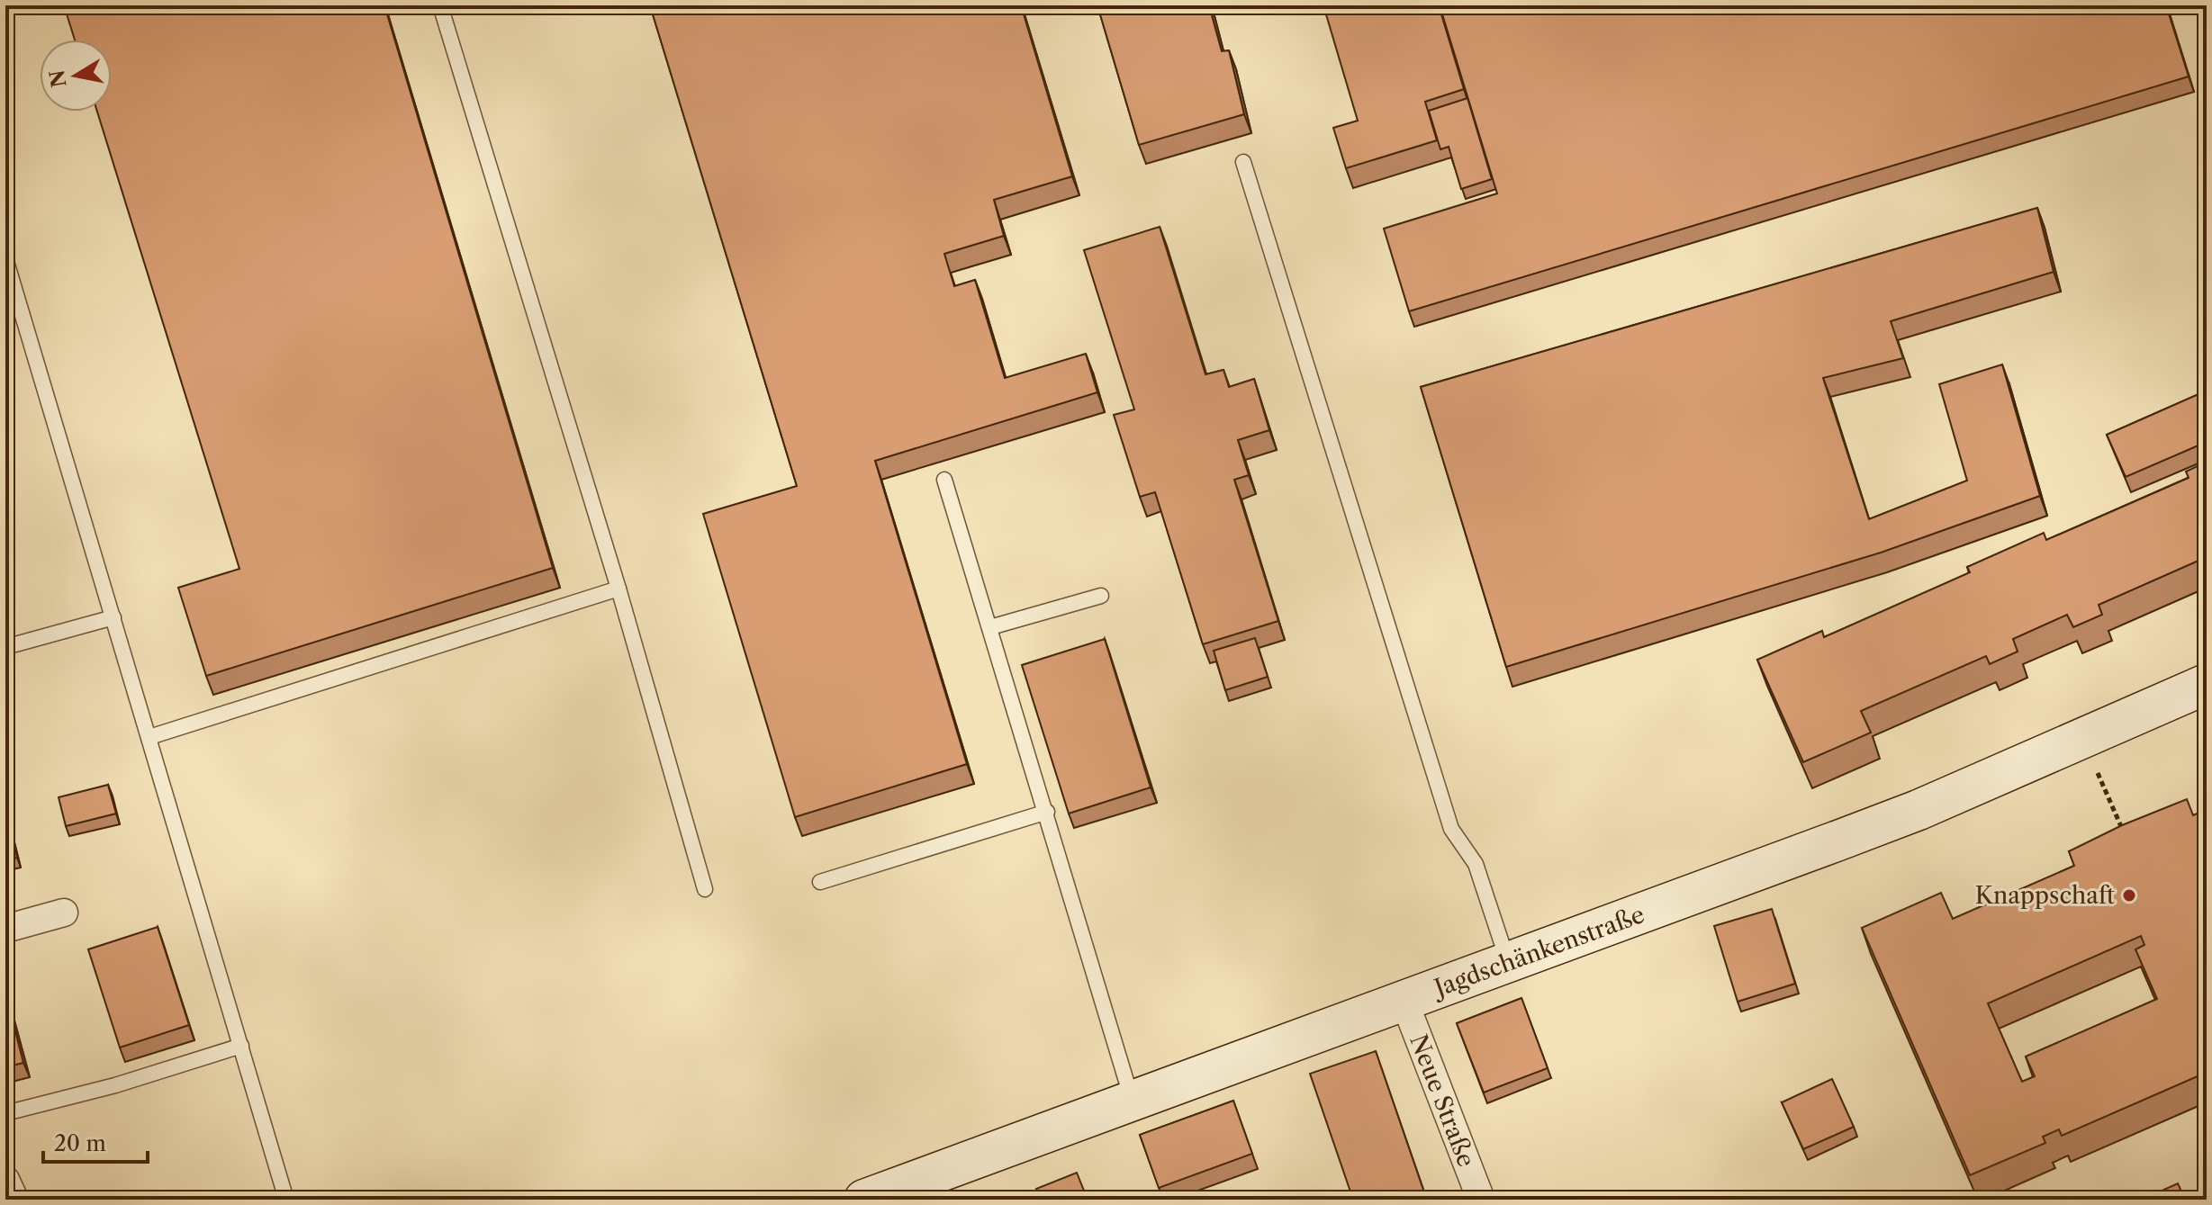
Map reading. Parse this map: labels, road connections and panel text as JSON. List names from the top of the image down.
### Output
{
  "streets": {
    "main road": ["Jagdschänkenstraße"],
    "street": ["Neue Straße"]
  },
  "crossings": [
    ["Jagdschänkenstraße", "Neue Straße"]
  ],
  "places": ["Knappschaft"],
  "scale_bar": "20 m",
  "north": "left"
}
